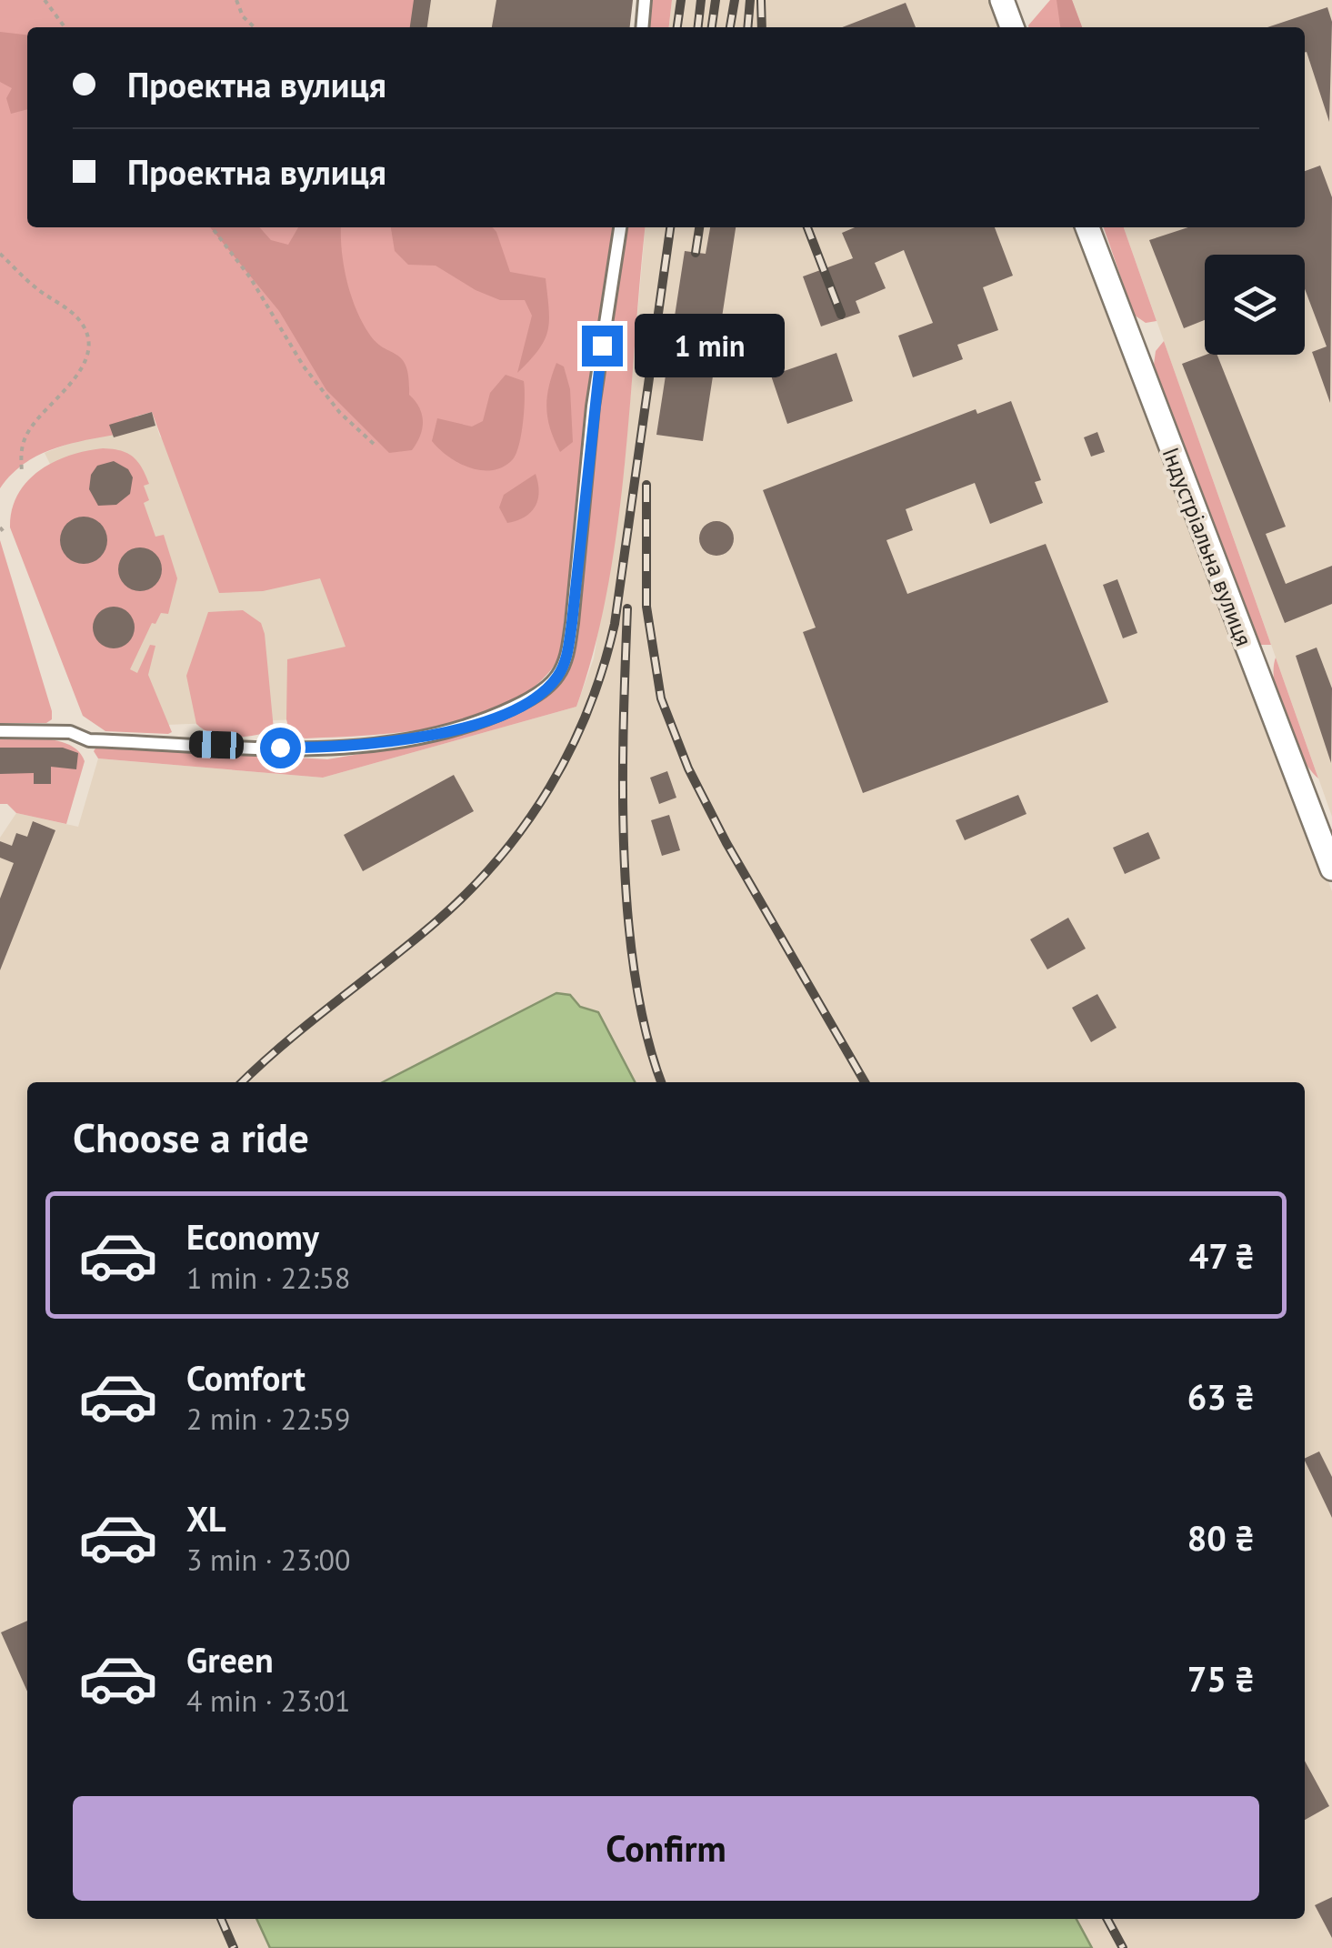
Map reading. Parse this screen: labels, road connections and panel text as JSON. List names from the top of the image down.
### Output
{
  "streets": {
    "street": ["Індустріальна вулиця"]
  },
  "page": {
    "banner": ["Проектна вулиця", "Проектна вулиця"],
    "bubble": "1 min",
    "heading": "Choose a ride",
    "list": [
      {
        "name": "Economy",
        "note": "1 min · 22:58",
        "value": "47 ₴"
      },
      {
        "name": "Comfort",
        "note": "2 min · 22:59",
        "value": "63 ₴"
      },
      {
        "name": "XL",
        "note": "3 min · 23:00",
        "value": "80 ₴"
      },
      {
        "name": "Green",
        "note": "4 min · 23:01",
        "value": "75 ₴"
      }
    ],
    "buttons": "Confirm"
  }
}
